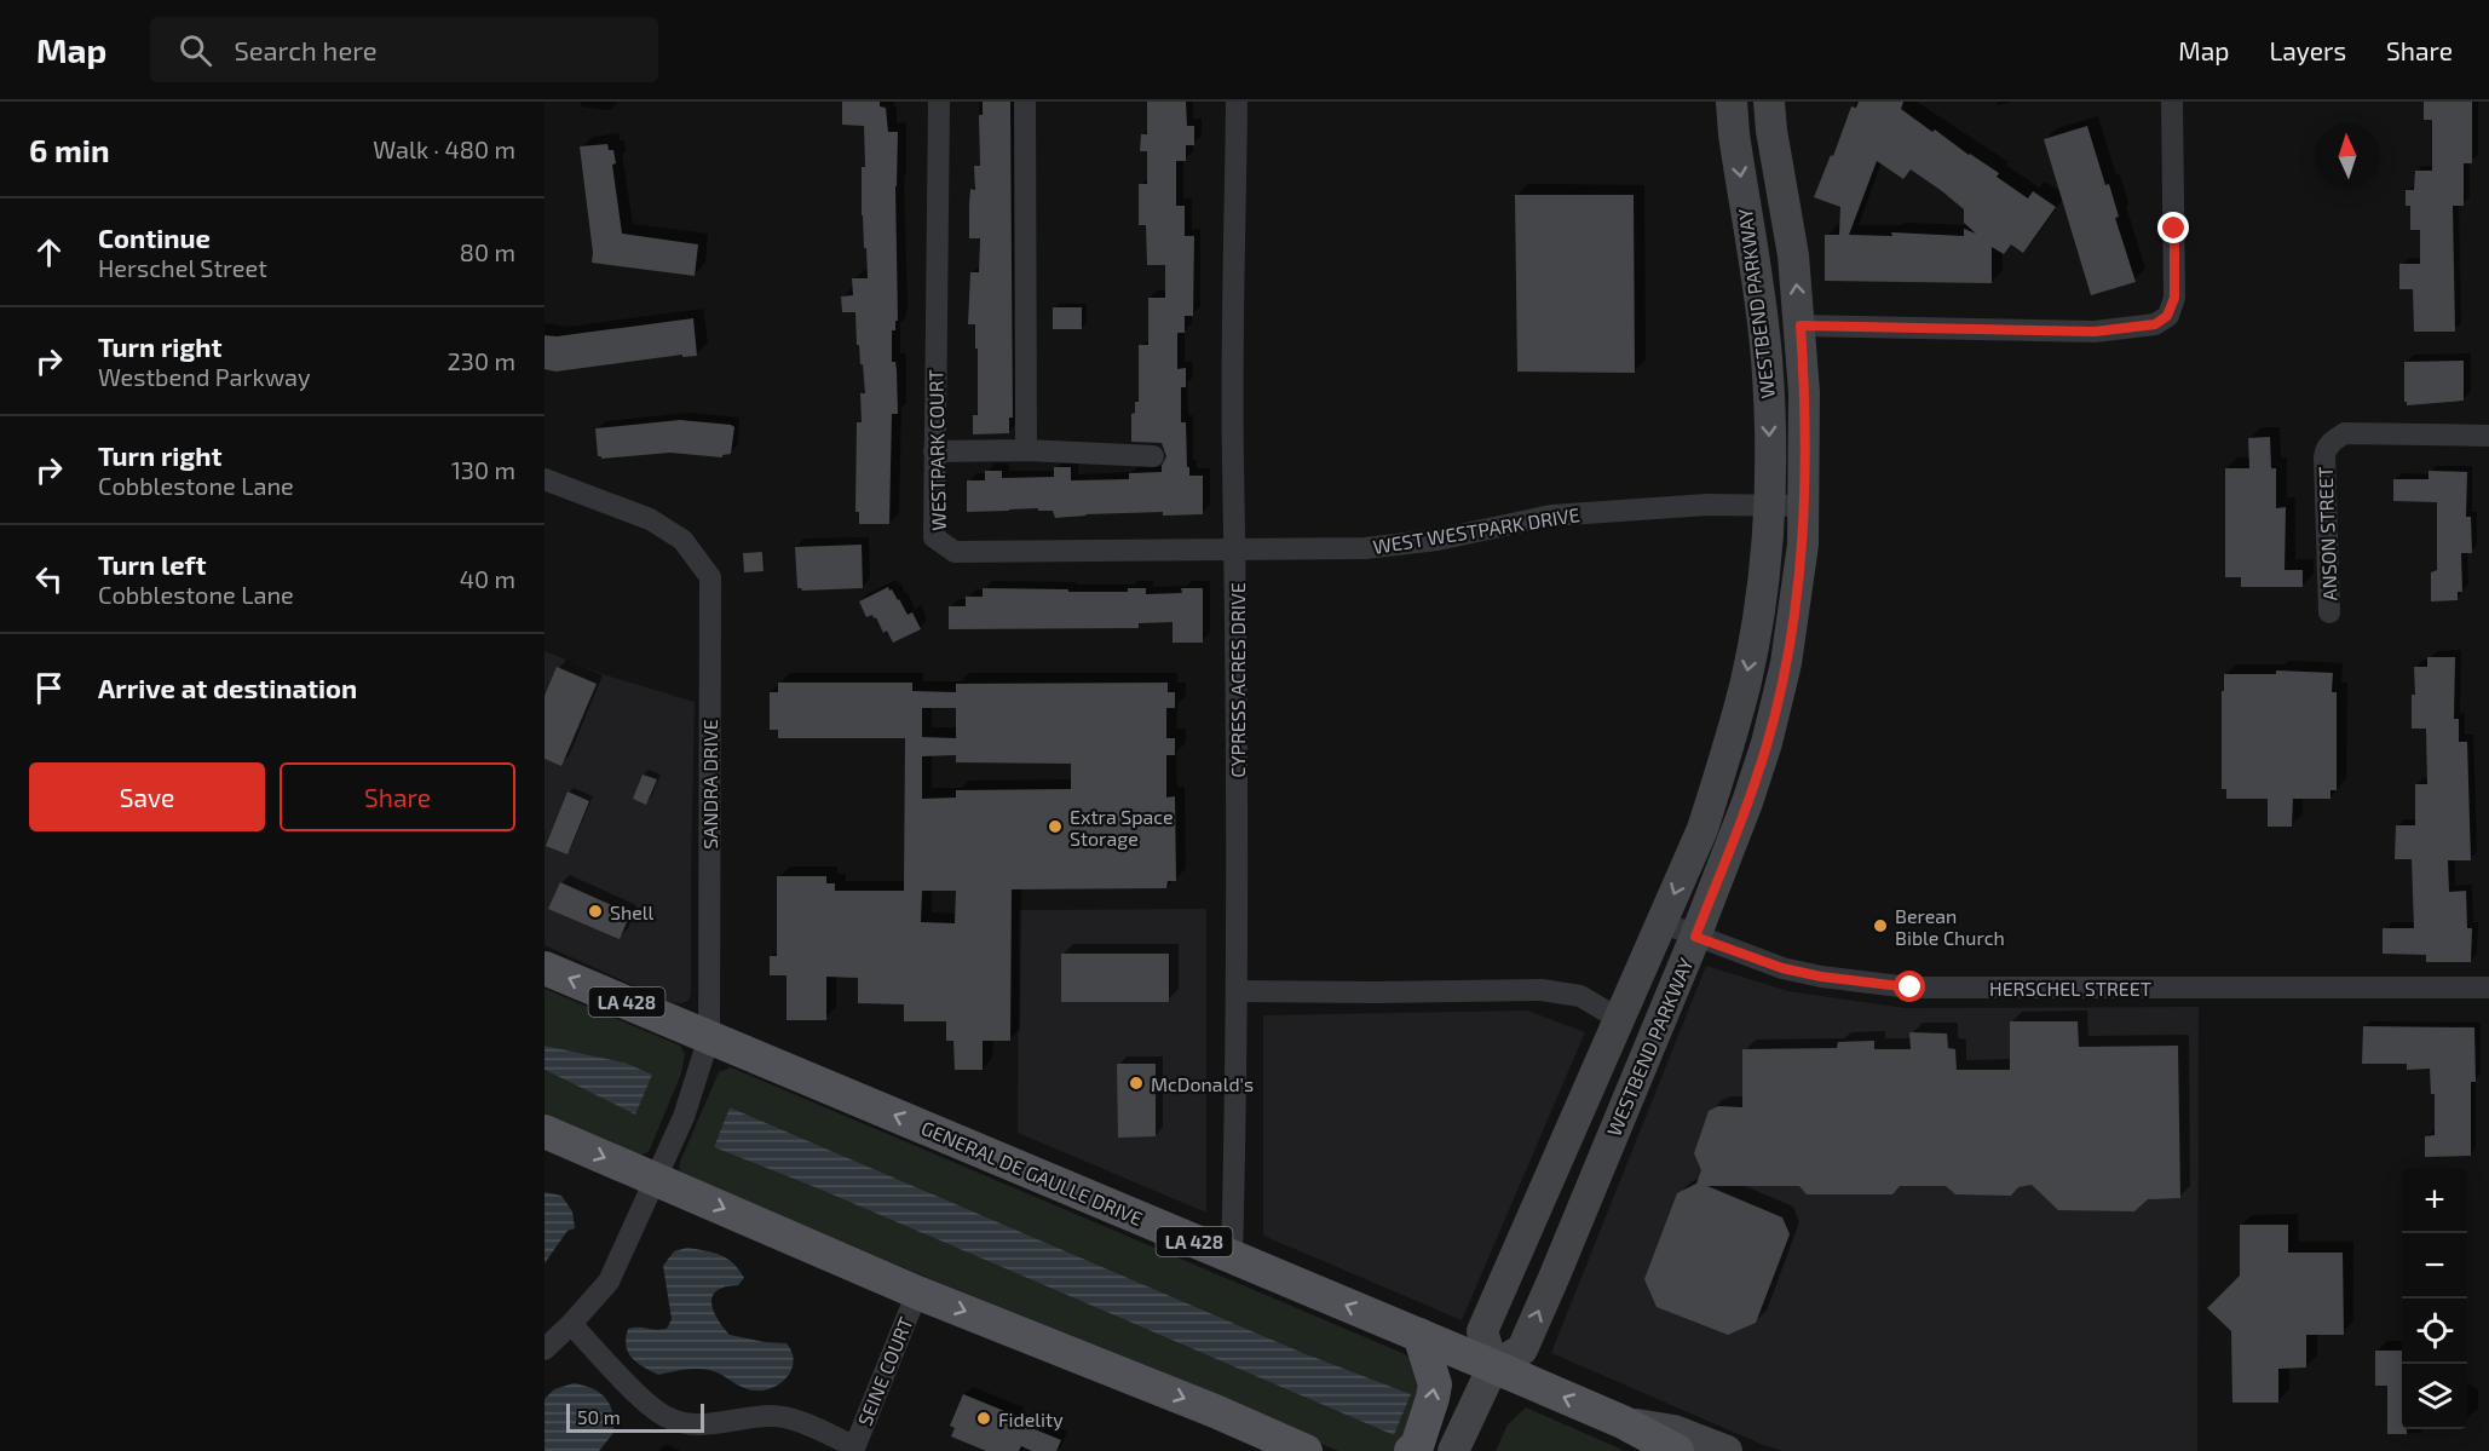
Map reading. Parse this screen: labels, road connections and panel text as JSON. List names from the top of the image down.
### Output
{
  "streets": {
    "main road": ["LA 428", "GENERAL DE GAULLE DRIVE"],
    "street": [
      "WESTBEND PARKWAY",
      "WESTPARK COURT",
      "WEST WESTPARK DRIVE",
      "ANSON STREET",
      "CYPRESS ACRES DRIVE",
      "SANDRA DRIVE",
      "HERSCHEL STREET",
      "SEINE COURT"
    ]
  },
  "crossings": [
    ["WESTBEND PARKWAY", "WEST WESTPARK DRIVE"],
    ["WESTBEND PARKWAY", "HERSCHEL STREET"],
    ["WESTBEND PARKWAY", "GENERAL DE GAULLE DRIVE"],
    ["WESTPARK COURT", "WEST WESTPARK DRIVE"],
    ["WESTPARK COURT", "CYPRESS ACRES DRIVE"],
    ["WEST WESTPARK DRIVE", "CYPRESS ACRES DRIVE"],
    ["CYPRESS ACRES DRIVE", "GENERAL DE GAULLE DRIVE"],
    ["SANDRA DRIVE", "GENERAL DE GAULLE DRIVE"]
  ],
  "places": [
    "Extra Space Storage",
    "Shell",
    "Berean Bible Church",
    "McDonald's",
    "Fidelity"
  ],
  "scale_bar": "50 m",
  "north": "top",
  "page": {
    "header": "Map",
    "search": "Search here",
    "nav": ["Map", "Layers", "Share"],
    "heading": ["6 min", "Walk · 480 m"],
    "list": [
      ["Continue", "Herschel Street", "80 m"],
      ["Turn right", "Westbend Parkway", "230 m"],
      ["Turn right", "Cobblestone Lane", "130 m"],
      ["Turn left", "Cobblestone Lane", "40 m"],
      "Arrive at destination"
    ],
    "buttons": ["Save", "Share"],
    "map_buttons": ["+", "−"],
    "scale": "50 m"
  }
}
